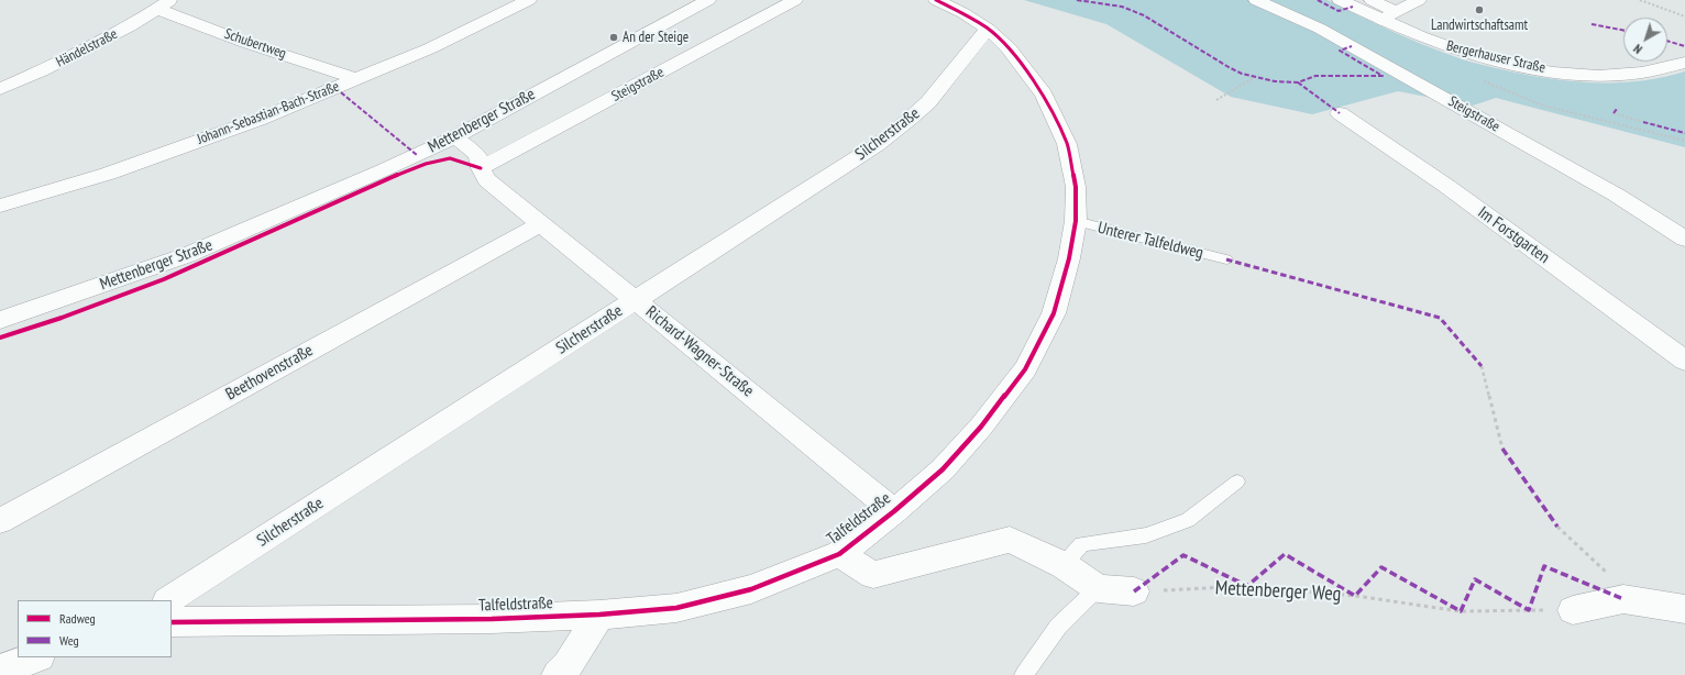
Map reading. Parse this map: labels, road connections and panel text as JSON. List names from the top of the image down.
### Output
{
  "streets": {
    "street": [
      "Schubertweg",
      "Händelstraße",
      "Bergerhauser Straße",
      "Steigstraße",
      "Johann-Sebastian-Bach-Straße",
      "Mettenberger Straße",
      "Silcherstraße",
      "Im Forstgarten",
      "Richard-Wagner-Straße",
      "Beethovenstraße",
      "Talfeldstraße"
    ],
    "lane": ["Unterer Talfeldweg"],
    "path": ["Mettenberger Weg"]
  },
  "crossings": [
    ["Schubertweg", "Händelstraße"],
    ["Schubertweg", "Johann-Sebastian-Bach-Straße"],
    ["Steigstraße", "Richard-Wagner-Straße"],
    ["Mettenberger Straße", "Richard-Wagner-Straße"],
    ["Silcherstraße", "Richard-Wagner-Straße"],
    ["Silcherstraße", "Talfeldstraße"],
    ["Unterer Talfeldweg", "Talfeldstraße"],
    ["Richard-Wagner-Straße", "Beethovenstraße"],
    ["Richard-Wagner-Straße", "Talfeldstraße"]
  ],
  "places": ["Landwirtschaftsamt", "An der Steige"],
  "legend": ["Radweg", "Weg"],
  "north": "bottom left"
}
